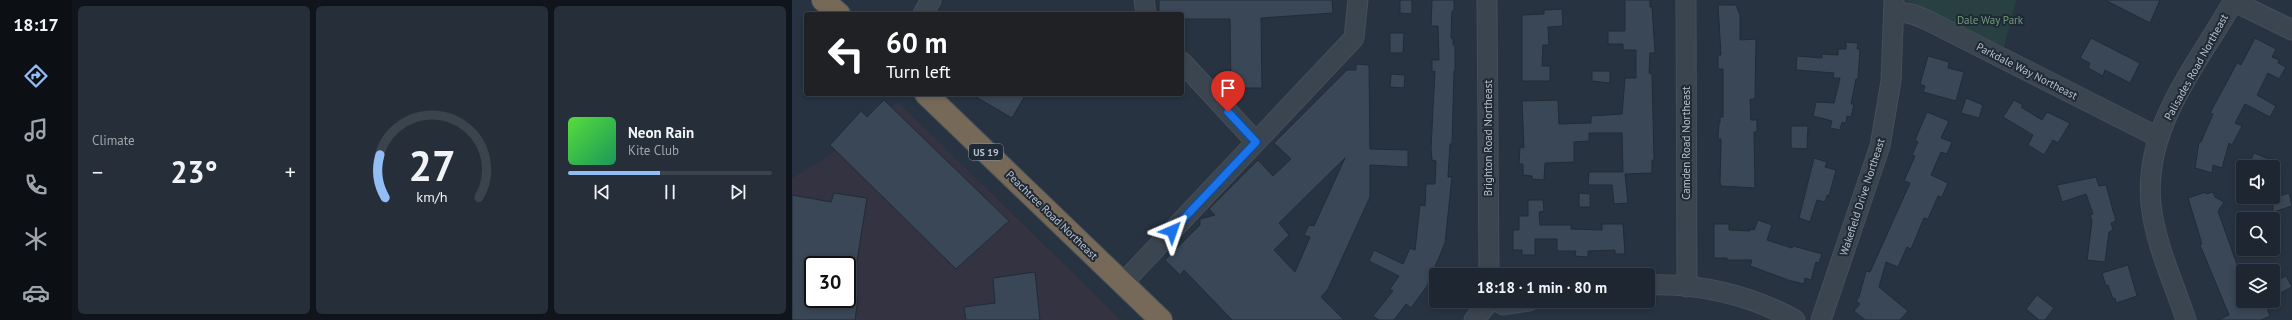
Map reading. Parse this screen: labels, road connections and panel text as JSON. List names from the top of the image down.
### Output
{
  "streets": {
    "highway": ["US 19", "Peachtree Road Northeast"],
    "street": [
      "Palisades Road Northeast",
      "Parkdale Way Northeast",
      "Brighton Road Northeast",
      "Camden Road Northeast",
      "Wakefield Drive Northeast"
    ]
  },
  "crossings": [
    ["Palisades Road Northeast", "Parkdale Way Northeast"],
    ["Parkdale Way Northeast", "Wakefield Drive Northeast"]
  ],
  "parks": ["Dale Way Park"],
  "page": {
    "tabs": "18:17",
    "tile": "Climate",
    "turn": ["60 m", "Turn left"],
    "song": ["Neon Rain", "Kite Club"],
    "heat": ["−", "23°", "+"],
    "limit": "30",
    "trip": "18:18 · 1 min · 80 m",
    "gauge": ["27", "km/h"]
  }
}
